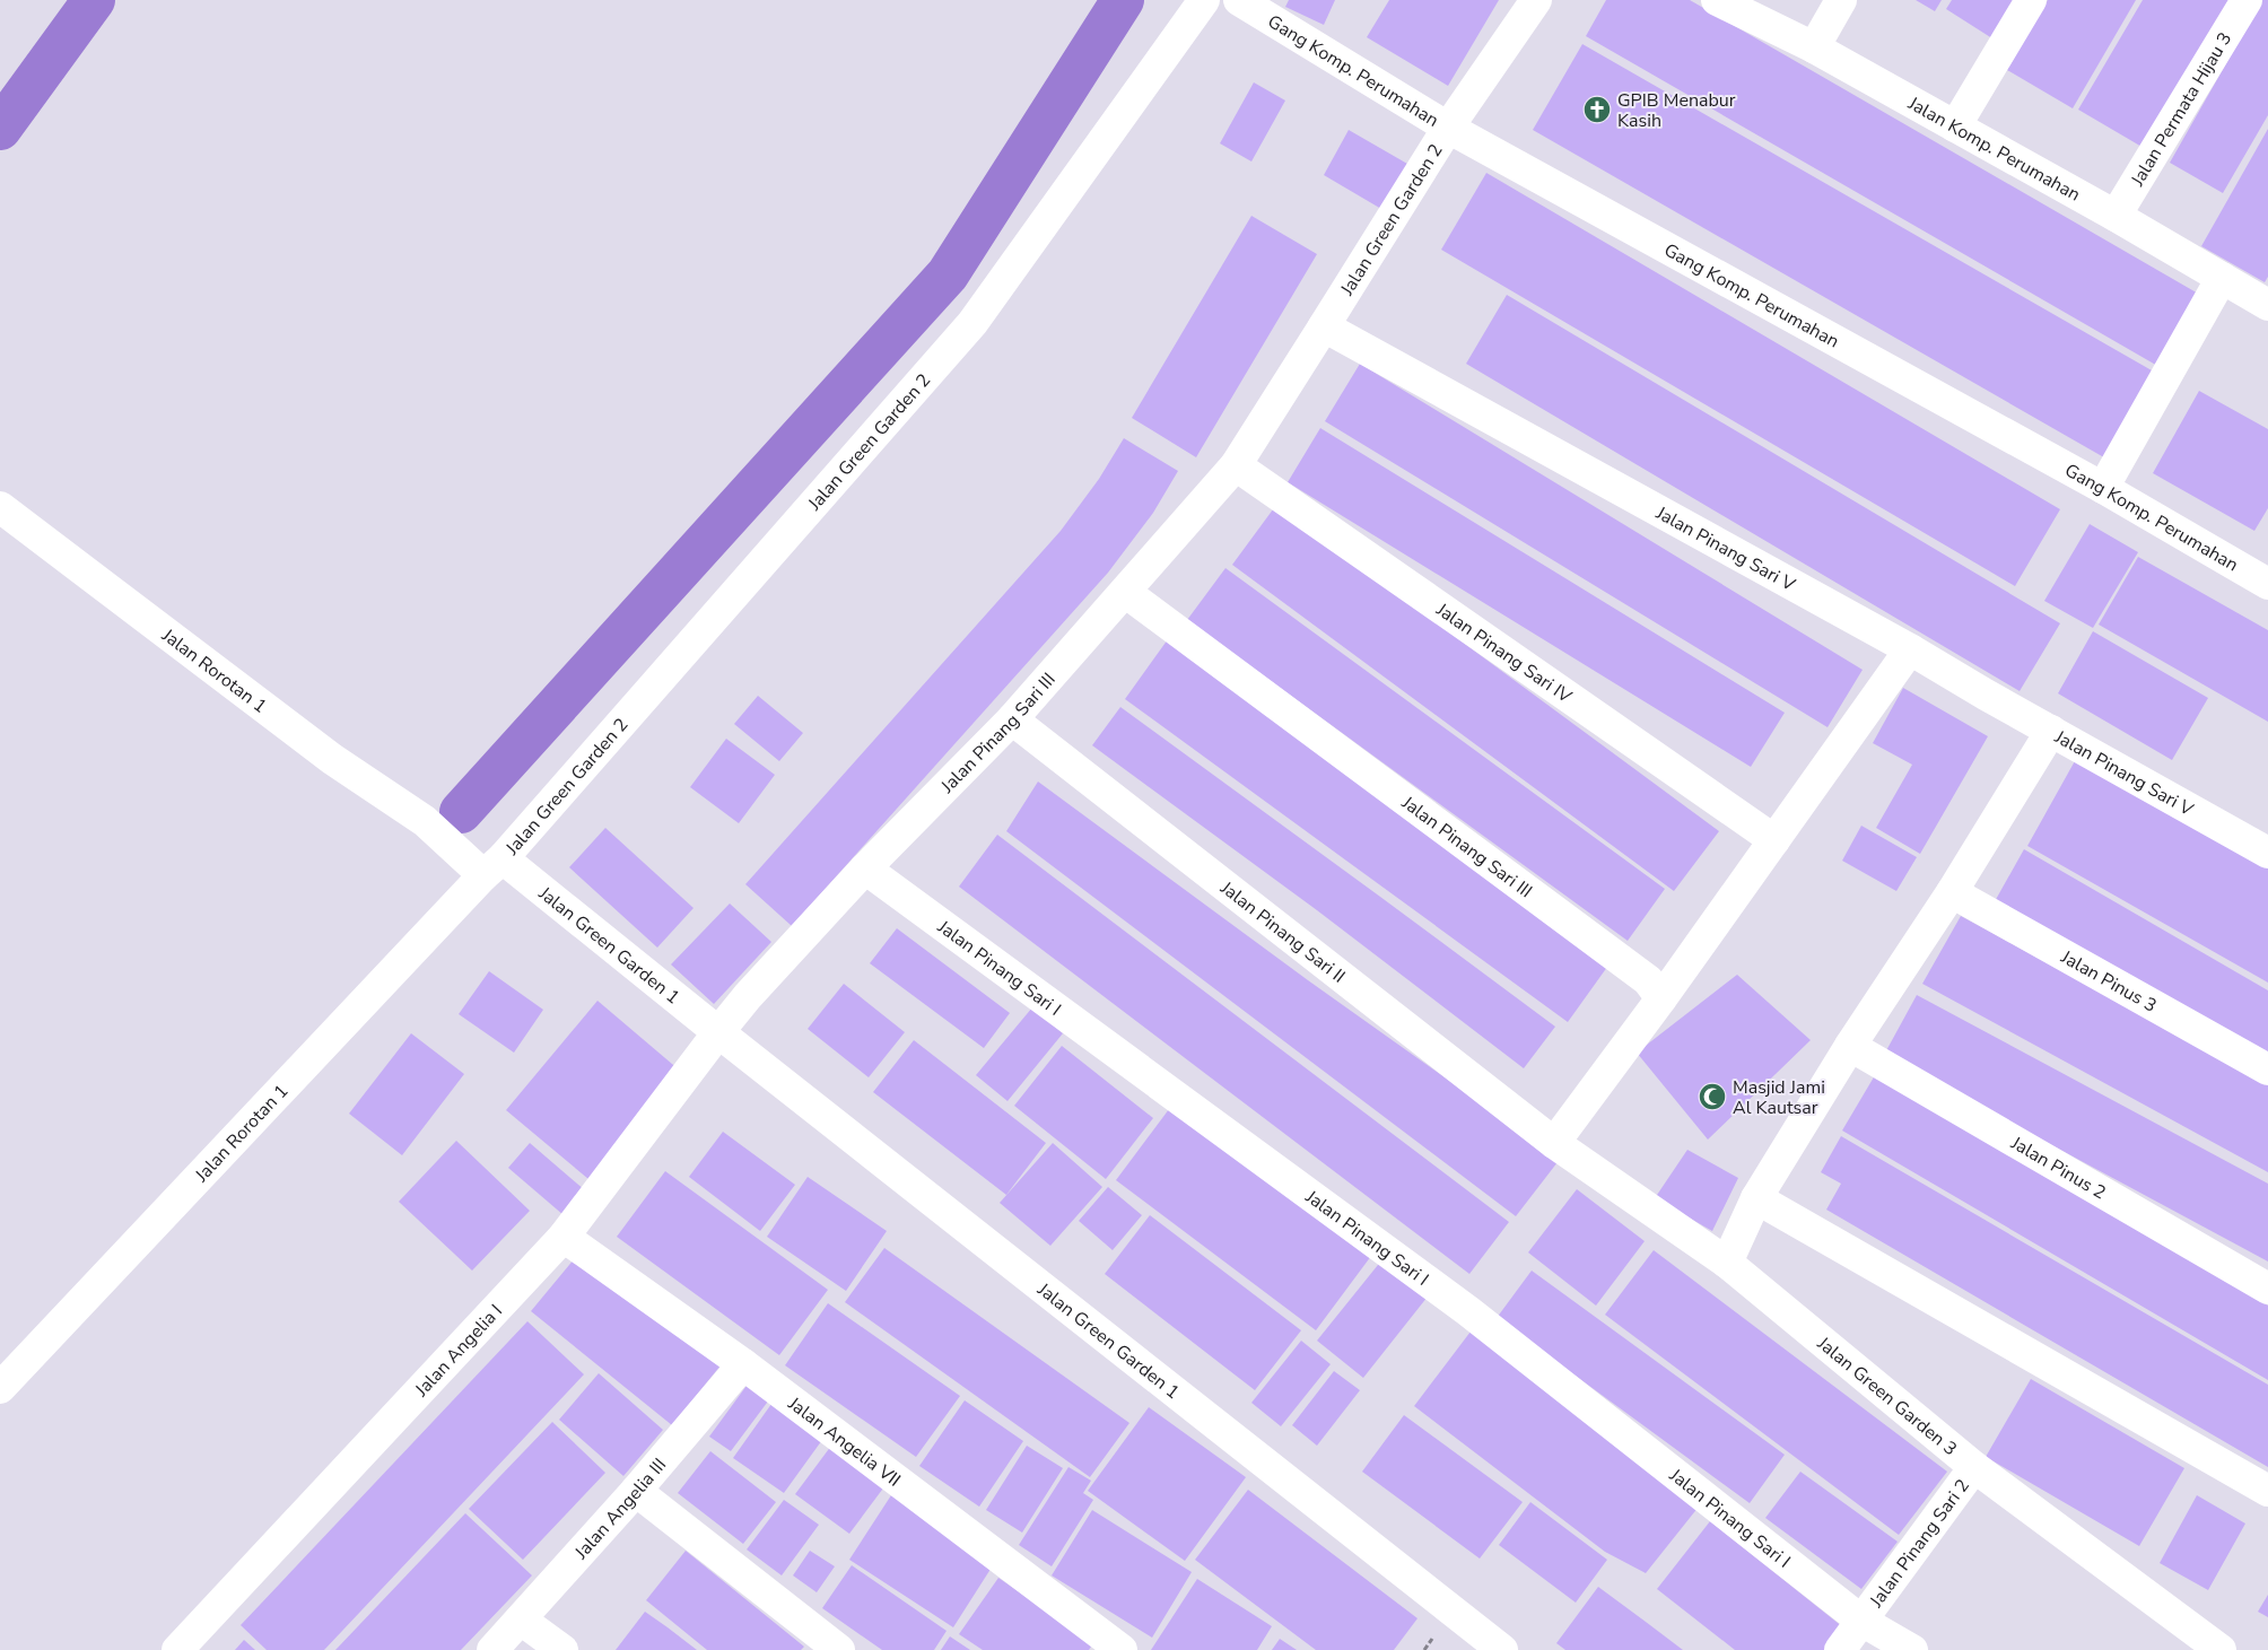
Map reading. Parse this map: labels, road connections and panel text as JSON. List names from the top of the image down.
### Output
{
  "streets": {
    "street": [
      "Gang Komp. Perumahan",
      "Jalan Permata Hijau 3",
      "Jalan Komp. Perumahan",
      "Jalan Green Garden 2",
      "Jalan Pinang Sari V",
      "Jalan Pinang Sari IV",
      "Jalan Rorotan 1",
      "Jalan Pinang Sari III",
      "Jalan Pinang Sari II",
      "Jalan Green Garden 1",
      "Jalan Pinang Sari I",
      "Jalan Pinus 3",
      "Jalan Pinus 2",
      "Jalan Angelia I",
      "Jalan Green Garden 3",
      "Jalan Angelia VII",
      "Jalan Angelia III",
      "Jalan Pinang Sari 2"
    ]
  },
  "crossings": [
    ["Gang Komp. Perumahan", "Jalan Green Garden 2"],
    ["Jalan Permata Hijau 3", "Jalan Komp. Perumahan"],
    ["Jalan Green Garden 2", "Jalan Pinang Sari V"],
    ["Jalan Green Garden 2", "Jalan Rorotan 1"],
    ["Jalan Green Garden 2", "Jalan Green Garden 1"],
    ["Jalan Pinang Sari IV", "Jalan Pinang Sari III"],
    ["Jalan Rorotan 1", "Jalan Green Garden 1"],
    ["Jalan Pinang Sari III", "Jalan Pinang Sari II"],
    ["Jalan Pinang Sari III", "Jalan Pinang Sari I"],
    ["Jalan Pinang Sari II", "Jalan Green Garden 3"],
    ["Jalan Green Garden 1", "Jalan Angelia I"],
    ["Jalan Pinang Sari I", "Jalan Pinang Sari 2"],
    ["Jalan Angelia I", "Jalan Angelia VII"],
    ["Jalan Green Garden 3", "Jalan Pinang Sari 2"],
    ["Jalan Angelia VII", "Jalan Angelia III"]
  ],
  "places": {
    "church": ["GPIB Menabur Kasih"],
    "mosque": ["Masjid Jami Al Kautsar"]
  }
}
